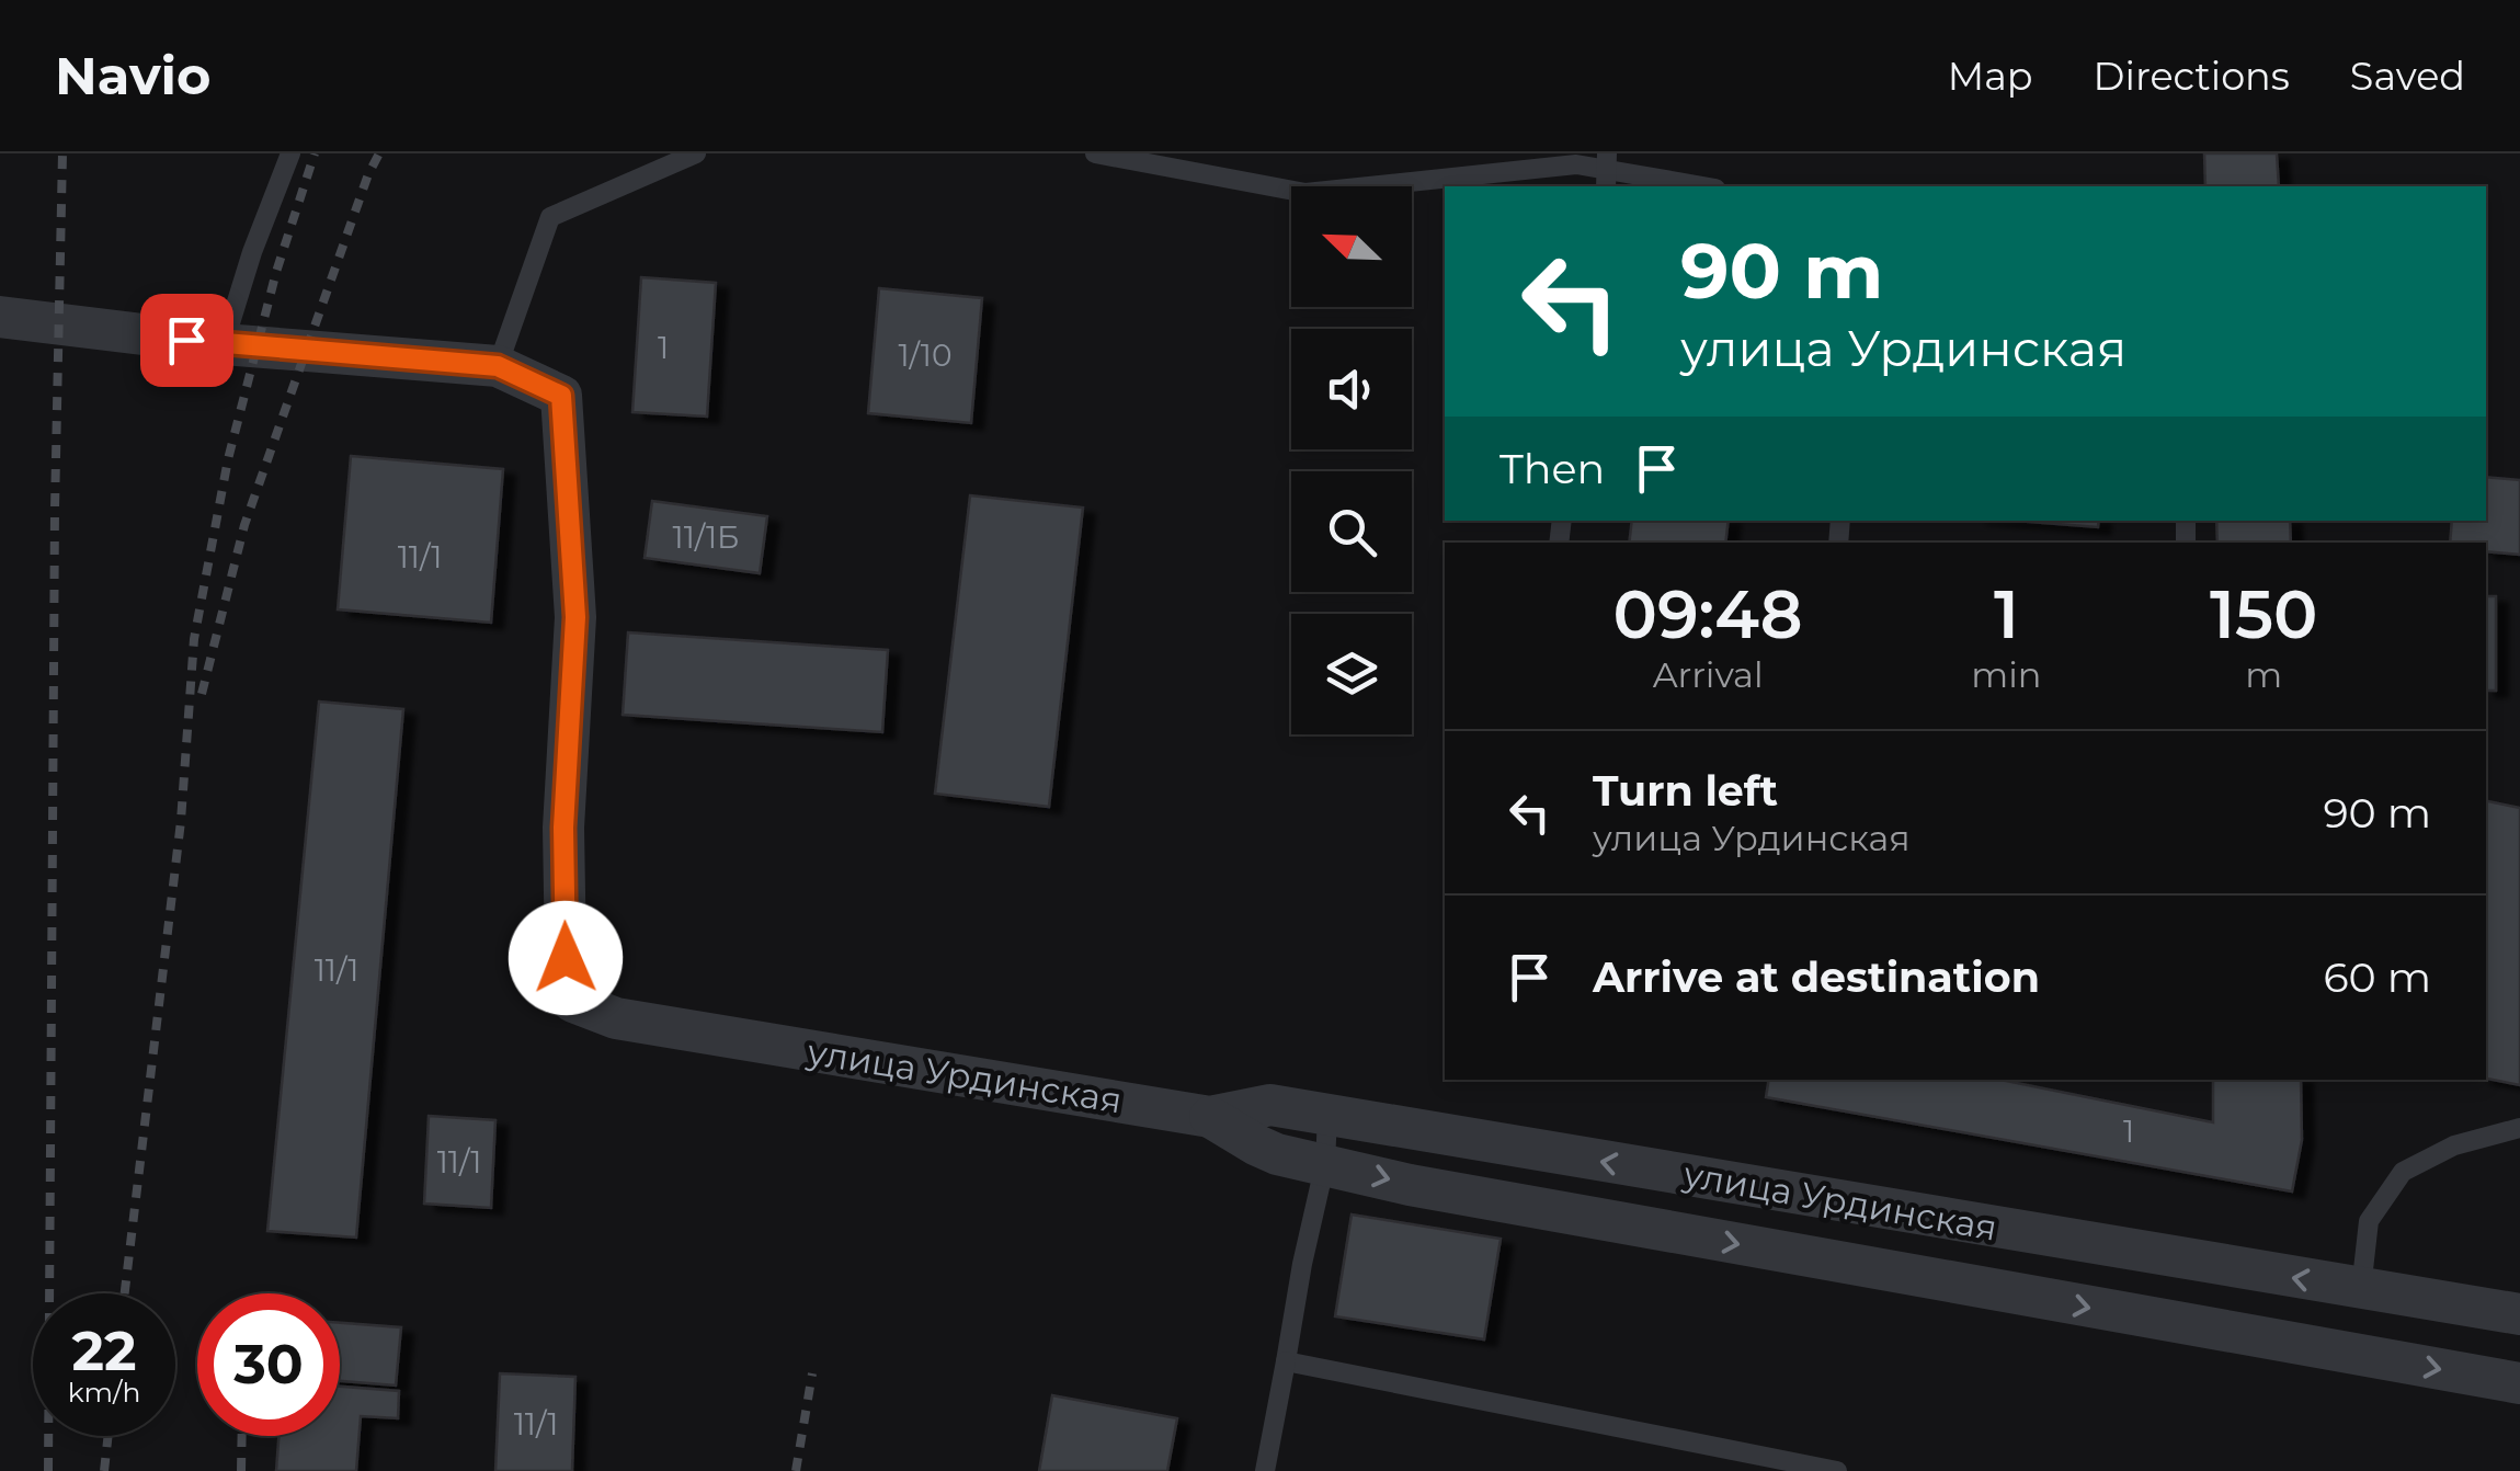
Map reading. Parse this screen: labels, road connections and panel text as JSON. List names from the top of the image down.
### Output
{
  "streets": {
    "street": ["улица Урдинская"]
  },
  "house_numbers": [
    "1",
    "1/10",
    "11/1Б",
    "11/1",
    "11/1",
    "1",
    "11/1",
    "11/1"
  ],
  "north": "top left",
  "page": {
    "header": "Navio",
    "nav": ["Map", "Directions", "Saved"],
    "turn": ["90 m", "улица Урдинская"],
    "then": "Then",
    "eta": [
      "09:48",
      "Arrival",
      "1",
      "min",
      "150",
      "m"
    ],
    "list": [
      {
        "name": "Turn left",
        "note": "улица Урдинская",
        "value": "90 m"
      },
      {
        "name": "Arrive at destination",
        "value": "60 m"
      }
    ],
    "speed": "22 km/h",
    "limit": "30"
  }
}
